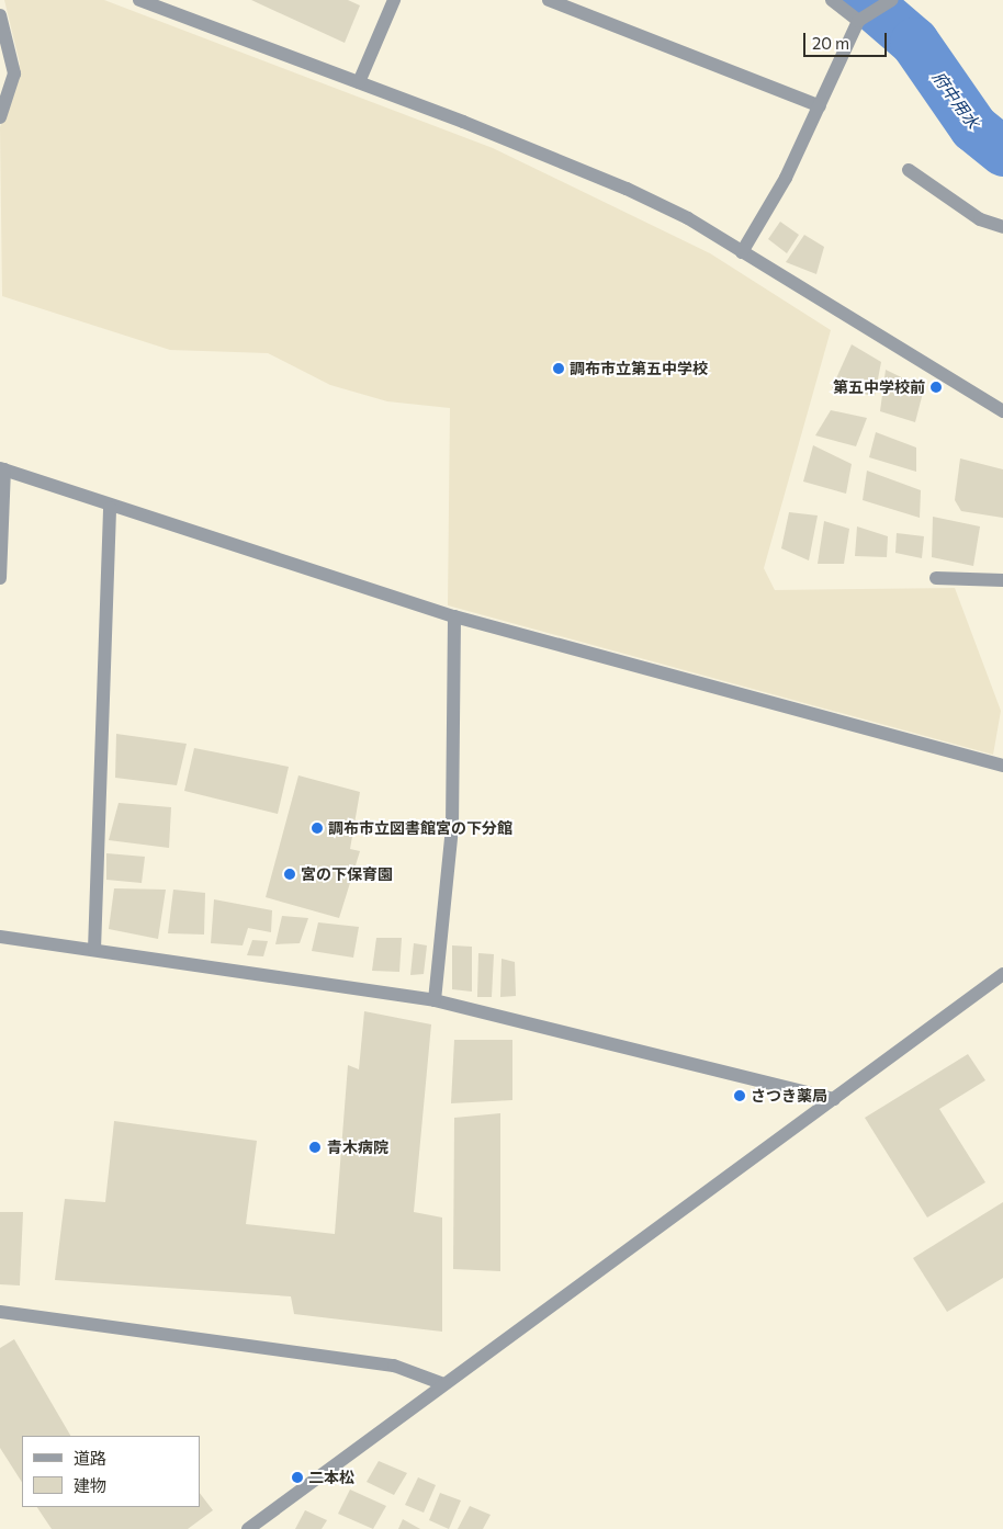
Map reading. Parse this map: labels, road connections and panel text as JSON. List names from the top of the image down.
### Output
{
  "water": ["府中用水"],
  "places": [
    "調布市立第五中学校",
    "第五中学校前",
    "調布市立図書館宮の下分館",
    "宮の下保育園",
    "さつき薬局",
    "青木病院",
    "二本松"
  ],
  "legend": ["道路", "建物"],
  "scale_bar": "20 m"
}
